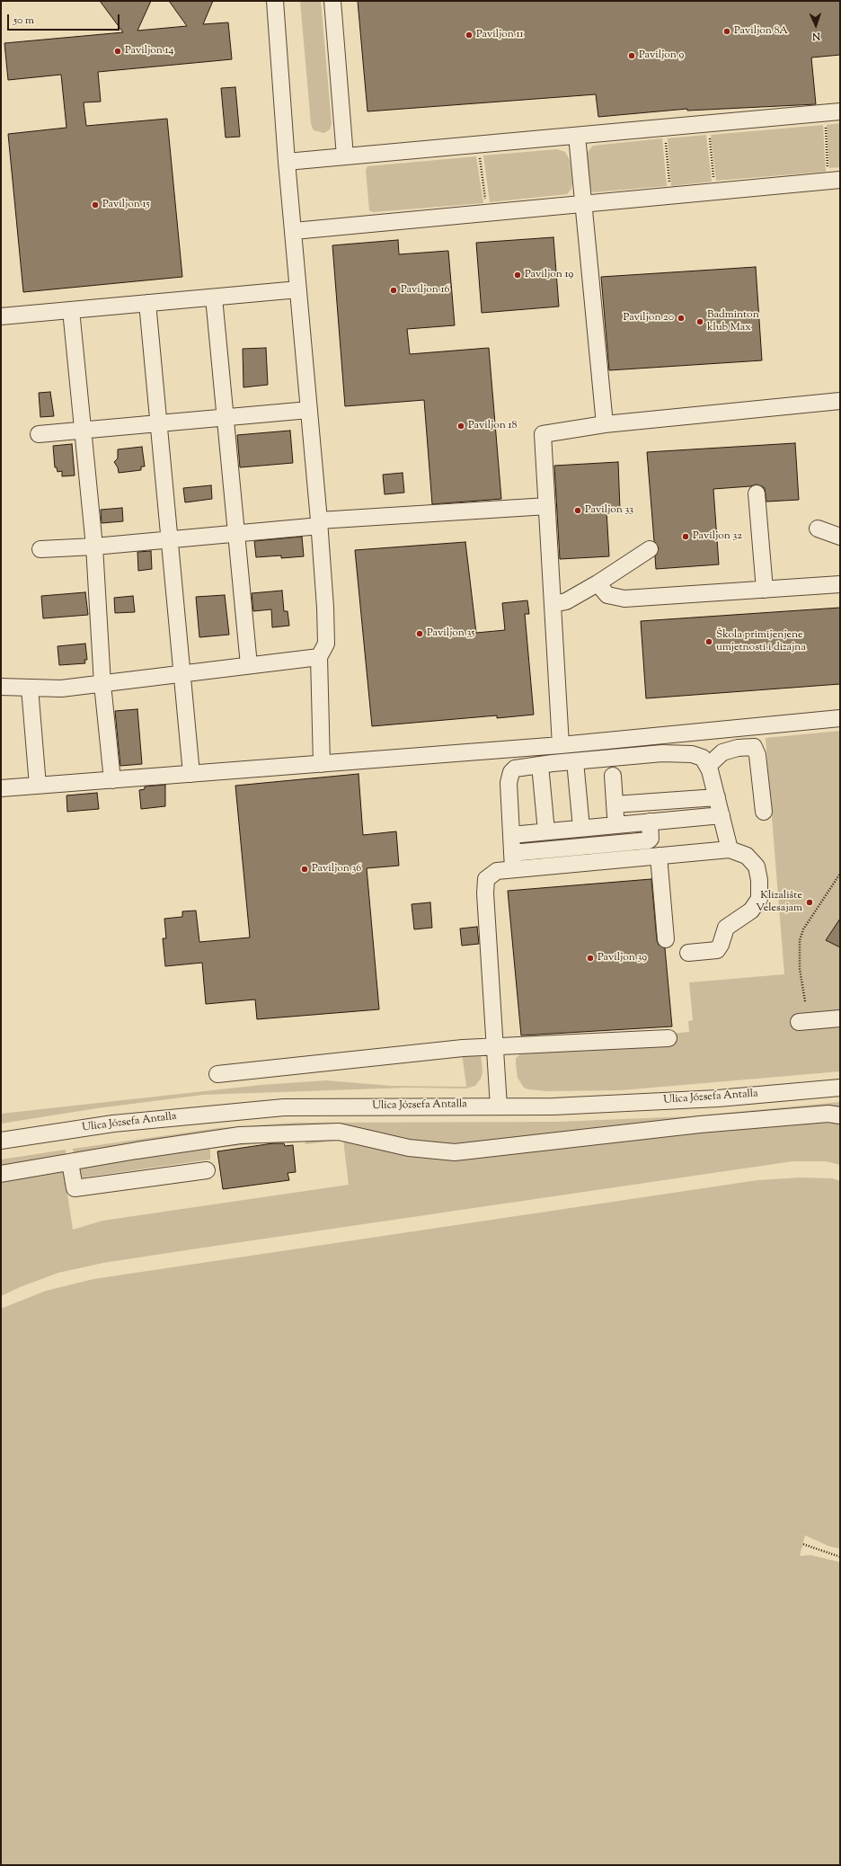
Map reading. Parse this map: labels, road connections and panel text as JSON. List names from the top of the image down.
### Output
{
  "streets": {
    "street": ["Ulica Józsefa Antalla"]
  },
  "places": [
    "Paviljon 8A",
    "Paviljon 11",
    "Paviljon 14",
    "Paviljon 9",
    "Paviljon 15",
    "Paviljon 19",
    "Paviljon 16",
    "Paviljon 20",
    "Badminton klub Max",
    "Paviljon 18",
    "Paviljon 33",
    "Paviljon 32",
    "Paviljon 35",
    "Škola primijenjene umjetnosti i dizajna",
    "Paviljon 36",
    "Klizalište Velesajam",
    "Paviljon 39"
  ],
  "scale_bar": "50 m",
  "north": "bottom"
}
